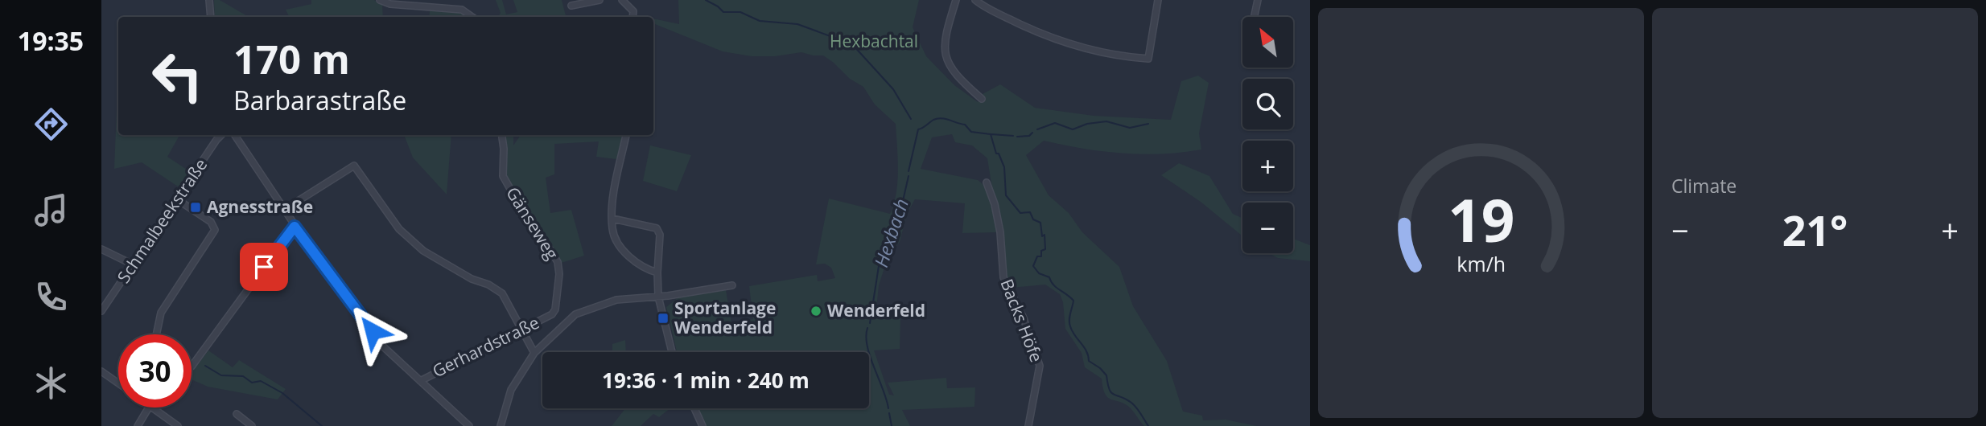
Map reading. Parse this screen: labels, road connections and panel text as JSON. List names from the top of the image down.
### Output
{
  "streets": {
    "street": [
      "Schmalbeekstraße",
      "Gänseweg",
      "Backs Höfe",
      "Gerhardstraße"
    ]
  },
  "crossings": [
    ["Gänseweg", "Gerhardstraße"]
  ],
  "water": ["Hexbach"],
  "parks": ["Hexbachtal"],
  "places": {
    "transit": ["Agnesstraße", "Sportanlage Wenderfeld"],
    "other": ["Wenderfeld"]
  },
  "north": "top left",
  "page": {
    "tabs": "19:35",
    "tile": "Climate",
    "map_buttons": ["+", "−"],
    "turn": ["170 m", "Barbarastraße"],
    "heat": ["−", "21°", "+"],
    "limit": "30",
    "trip": "19:36 · 1 min · 240 m",
    "gauge": ["19", "km/h"]
  }
}
